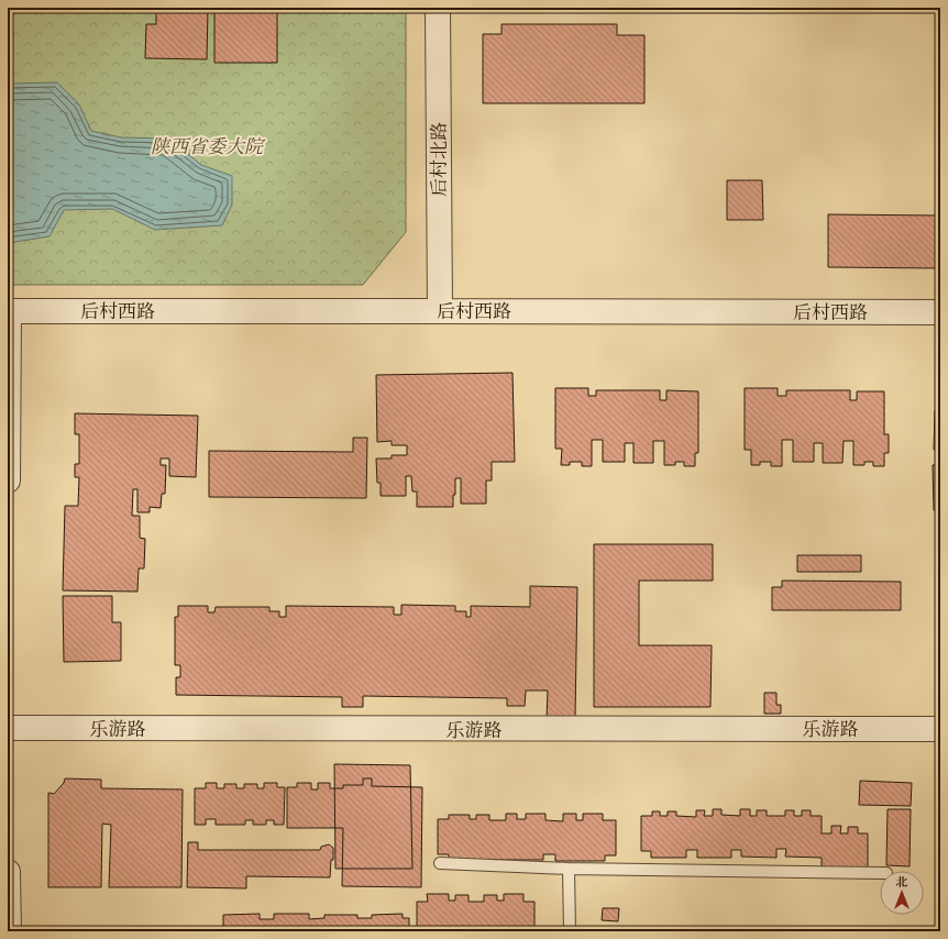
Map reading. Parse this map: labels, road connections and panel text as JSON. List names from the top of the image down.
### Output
{
  "streets": {
    "street": ["后村北路", "后村西路", "乐游路"]
  },
  "crossings": [
    ["后村北路", "后村西路"]
  ],
  "parks": ["陕西省委大院"],
  "north": "top"
}
